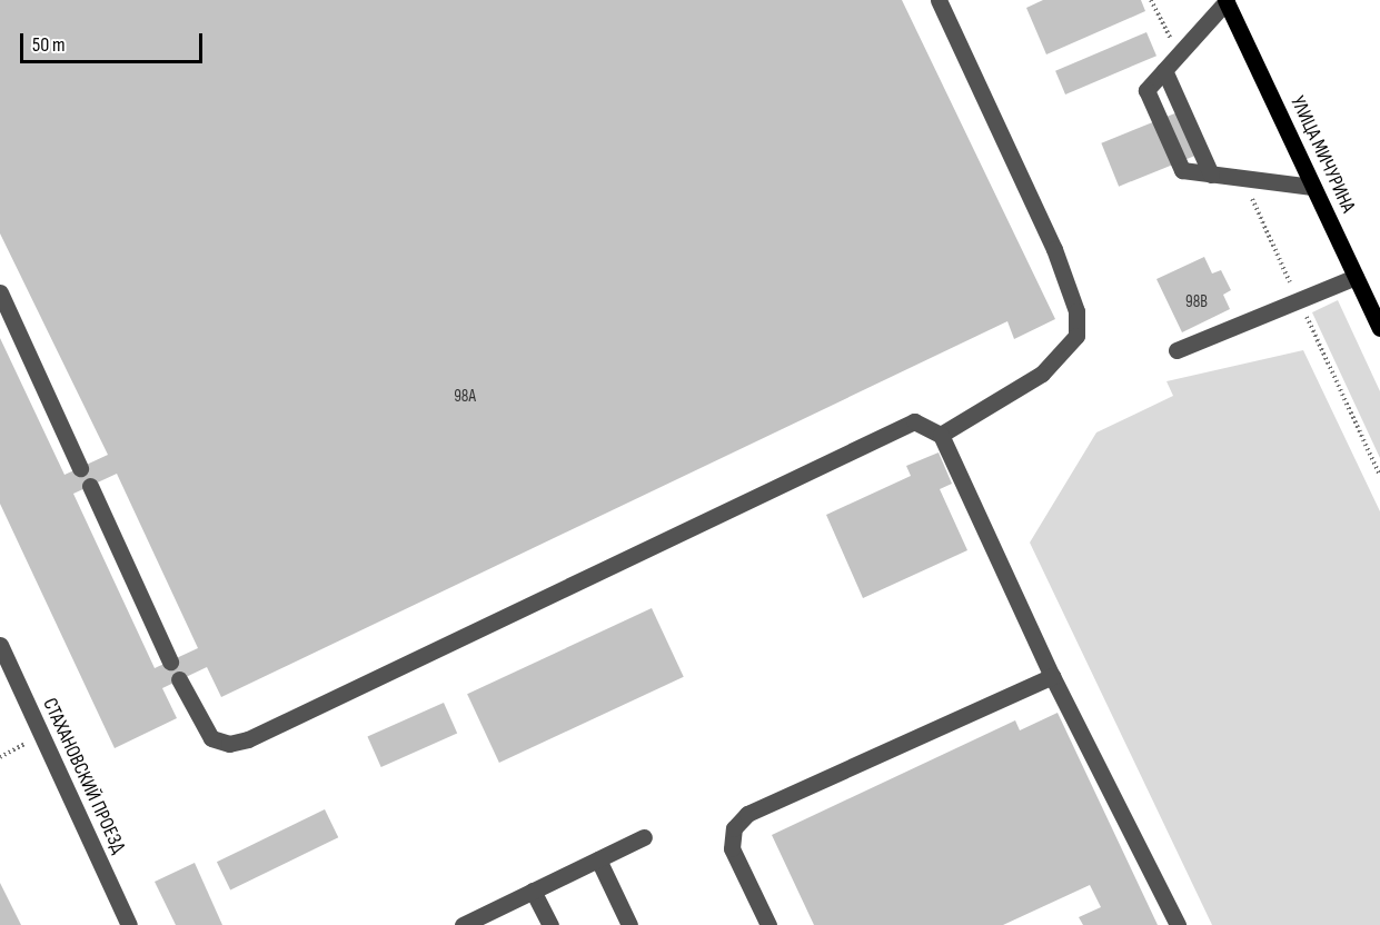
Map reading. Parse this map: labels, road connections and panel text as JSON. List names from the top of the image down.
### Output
{
  "streets": {
    "main road": ["УЛИЦА МИЧУРИНА"],
    "street": ["СТАХАНОВСКИЙ ПРОЕЗД"]
  },
  "house_numbers": ["98В", "98А"],
  "scale_bar": "50 m"
}
